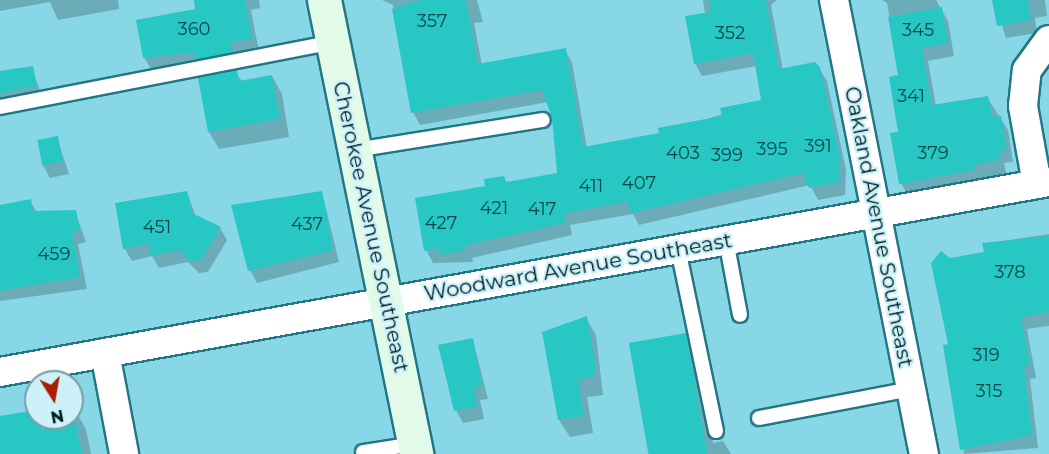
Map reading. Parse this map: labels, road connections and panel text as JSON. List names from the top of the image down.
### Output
{
  "streets": {
    "street": ["Cherokee Avenue Southeast", "Oakland Avenue Southeast", "Woodward Avenue Southeast"]
  },
  "crossings": [
    ["Cherokee Avenue Southeast", "Woodward Avenue Southeast"],
    ["Oakland Avenue Southeast", "Woodward Avenue Southeast"]
  ],
  "house_numbers": [
    "357",
    "360",
    "345",
    "352",
    "341",
    "391",
    "395",
    "403",
    "379",
    "399",
    "407",
    "411",
    "421",
    "417",
    "427",
    "437",
    "451",
    "459",
    "378",
    "319",
    "315"
  ],
  "north": "bottom"
}
